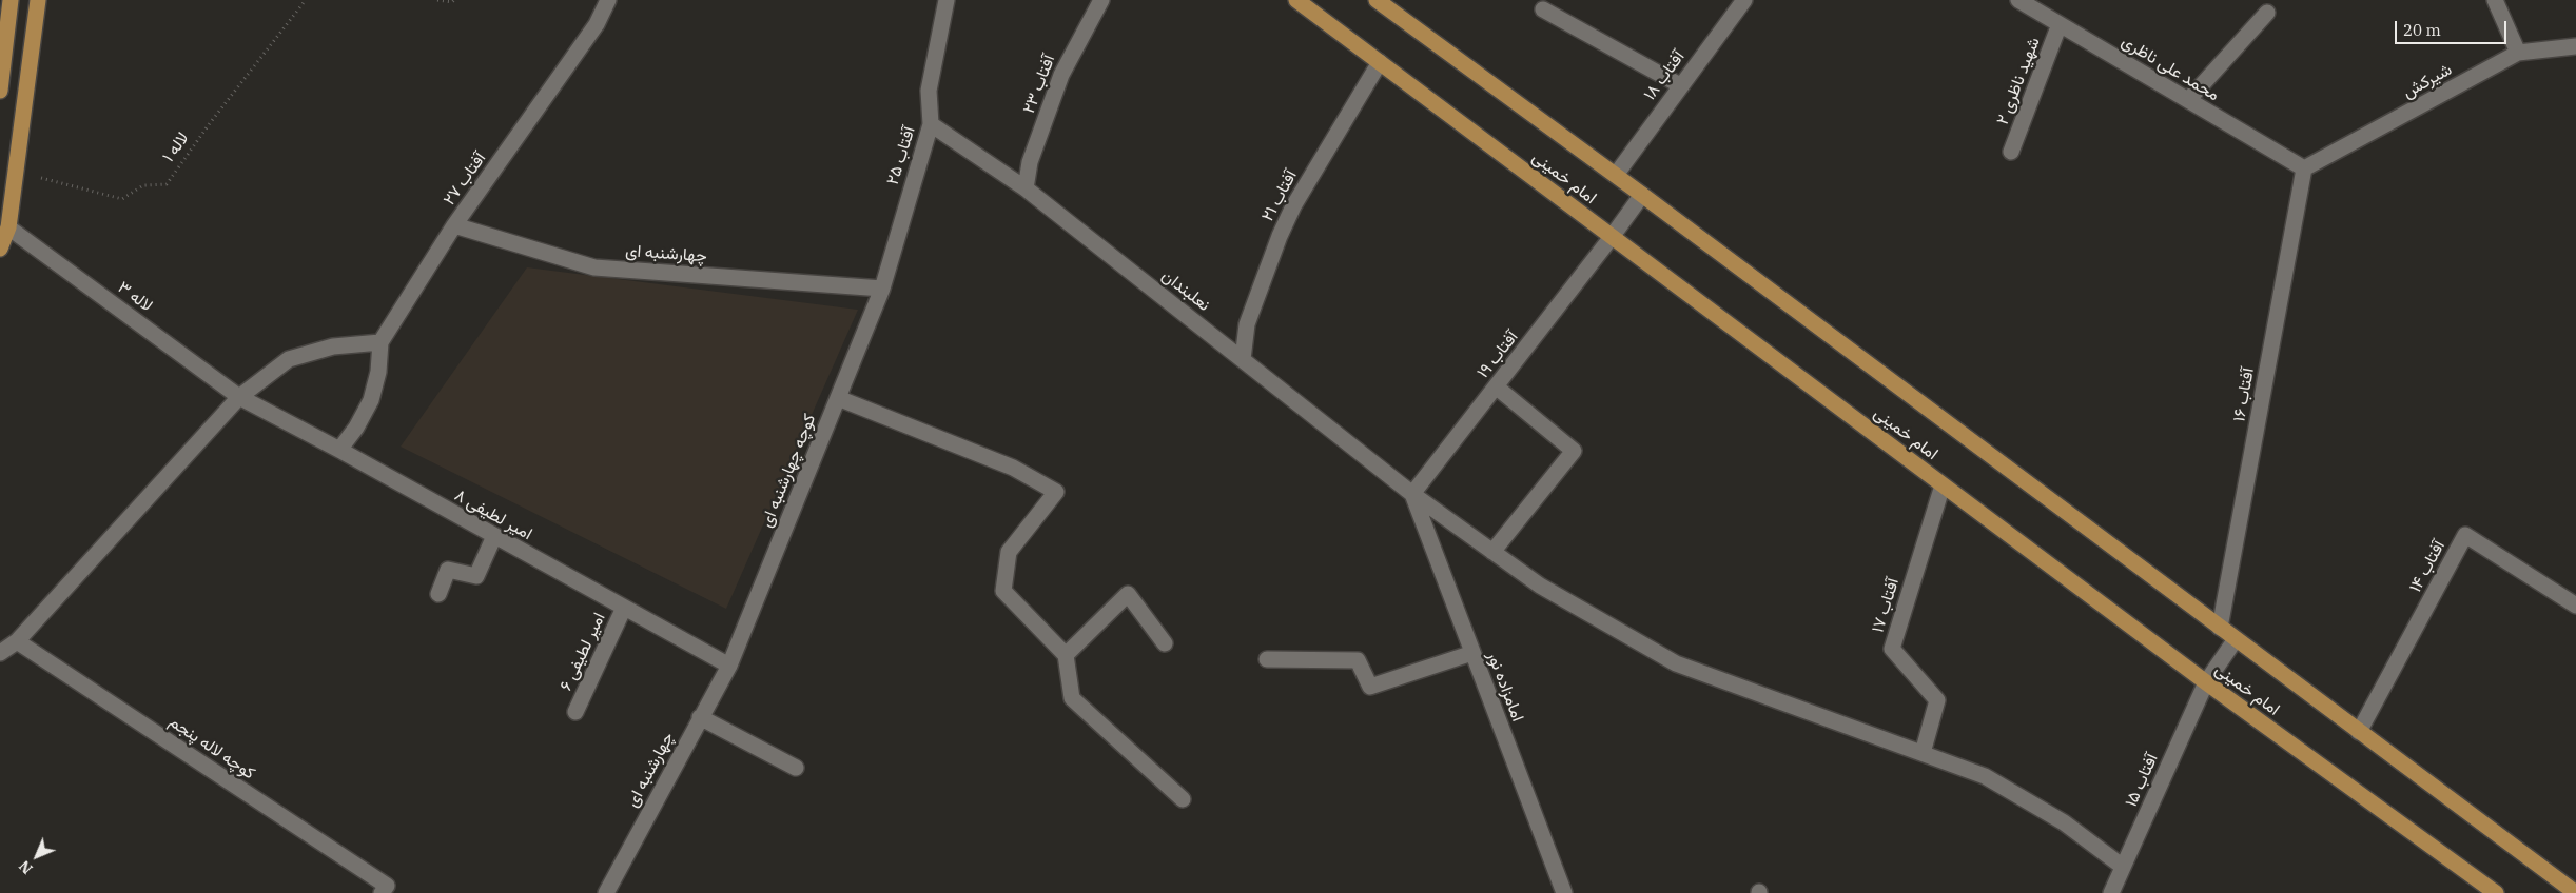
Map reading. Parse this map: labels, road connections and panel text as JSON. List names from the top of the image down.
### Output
{
  "streets": {
    "main road": ["امام خمینی"],
    "street": [
      "محمد علی ناظری",
      "آفتاب ۱۸",
      "۲ شهید ناظری",
      "شیرکش",
      "آفتاب ۲۳",
      "آفتاب ۲۵",
      "آفتاب ۲۷",
      "آفتاب ۲۱",
      "چهارشنبه ای",
      "نعلبندان",
      "لاله ۳",
      "۱۹ آفتاب",
      "آفتاب ۱۶",
      "کوچه چهارشنبه ای",
      "۸ امیر لطیفی",
      "آفتاب ۱۴",
      "۱۷ آفتاب",
      "۶ امیر لطیفی",
      "امامزاده نور",
      "کوچه لاله پنجم",
      "آفتاب ۱۵"
    ],
    "path": ["لاله ۱"]
  },
  "crossings": [
    ["محمد علی ناظری", "۲ شهید ناظری"],
    ["محمد علی ناظری", "شیرکش"],
    ["محمد علی ناظری", "آفتاب ۱۶"],
    ["آفتاب ۱۸", "امام خمینی"],
    ["شیرکش", "آفتاب ۱۶"],
    ["آفتاب ۲۳", "نعلبندان"],
    ["آفتاب ۲۵", "چهارشنبه ای"],
    ["آفتاب ۲۵", "نعلبندان"],
    ["آفتاب ۲۵", "کوچه چهارشنبه ای"],
    ["امام خمینی", "آفتاب ۲۱"],
    ["امام خمینی", "۱۹ آفتاب"],
    ["امام خمینی", "آفتاب ۱۶"],
    ["امام خمینی", "آفتاب ۱۴"],
    ["امام خمینی", "۱۷ آفتاب"],
    ["امام خمینی", "آفتاب ۱۵"],
    ["آفتاب ۲۷", "چهارشنبه ای"],
    ["آفتاب ۲۱", "نعلبندان"],
    ["چهارشنبه ای", "کوچه چهارشنبه ای"],
    ["چهارشنبه ای", "۸ امیر لطیفی"],
    ["نعلبندان", "۱۹ آفتاب"],
    ["نعلبندان", "۱۷ آفتاب"],
    ["نعلبندان", "امامزاده نور"],
    ["نعلبندان", "آفتاب ۱۵"],
    ["لاله ۳", "۸ امیر لطیفی"],
    ["۱۹ آفتاب", "امامزاده نور"],
    ["کوچه چهارشنبه ای", "۸ امیر لطیفی"],
    ["۸ امیر لطیفی", "۶ امیر لطیفی"]
  ],
  "scale_bar": "20 m",
  "north": "bottom left"
}
